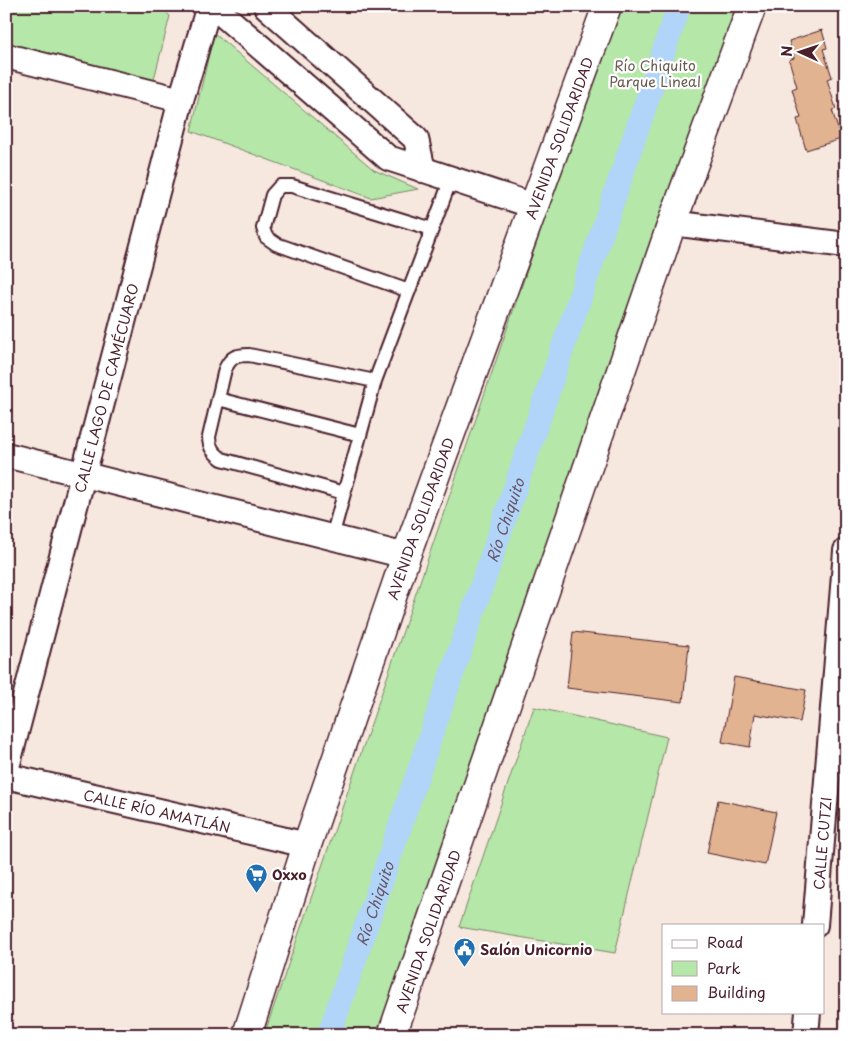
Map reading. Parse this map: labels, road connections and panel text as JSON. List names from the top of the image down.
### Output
{
  "streets": {
    "main road": ["AVENIDA SOLIDARIDAD"],
    "street": ["CALLE LAGO DE CAMÉCUARO", "CALLE RÍO AMATLÁN", "CALLE CUTZI"]
  },
  "crossings": [
    ["AVENIDA SOLIDARIDAD", "CALLE RÍO AMATLÁN"]
  ],
  "water": ["Río Chiquito"],
  "parks": ["Río Chiquito Parque Lineal"],
  "places": {
    "supermarket": ["Oxxo"],
    "public building": ["Salón Unicornio"]
  },
  "legend": ["Road", "Park", "Building"],
  "north": "left"
}
